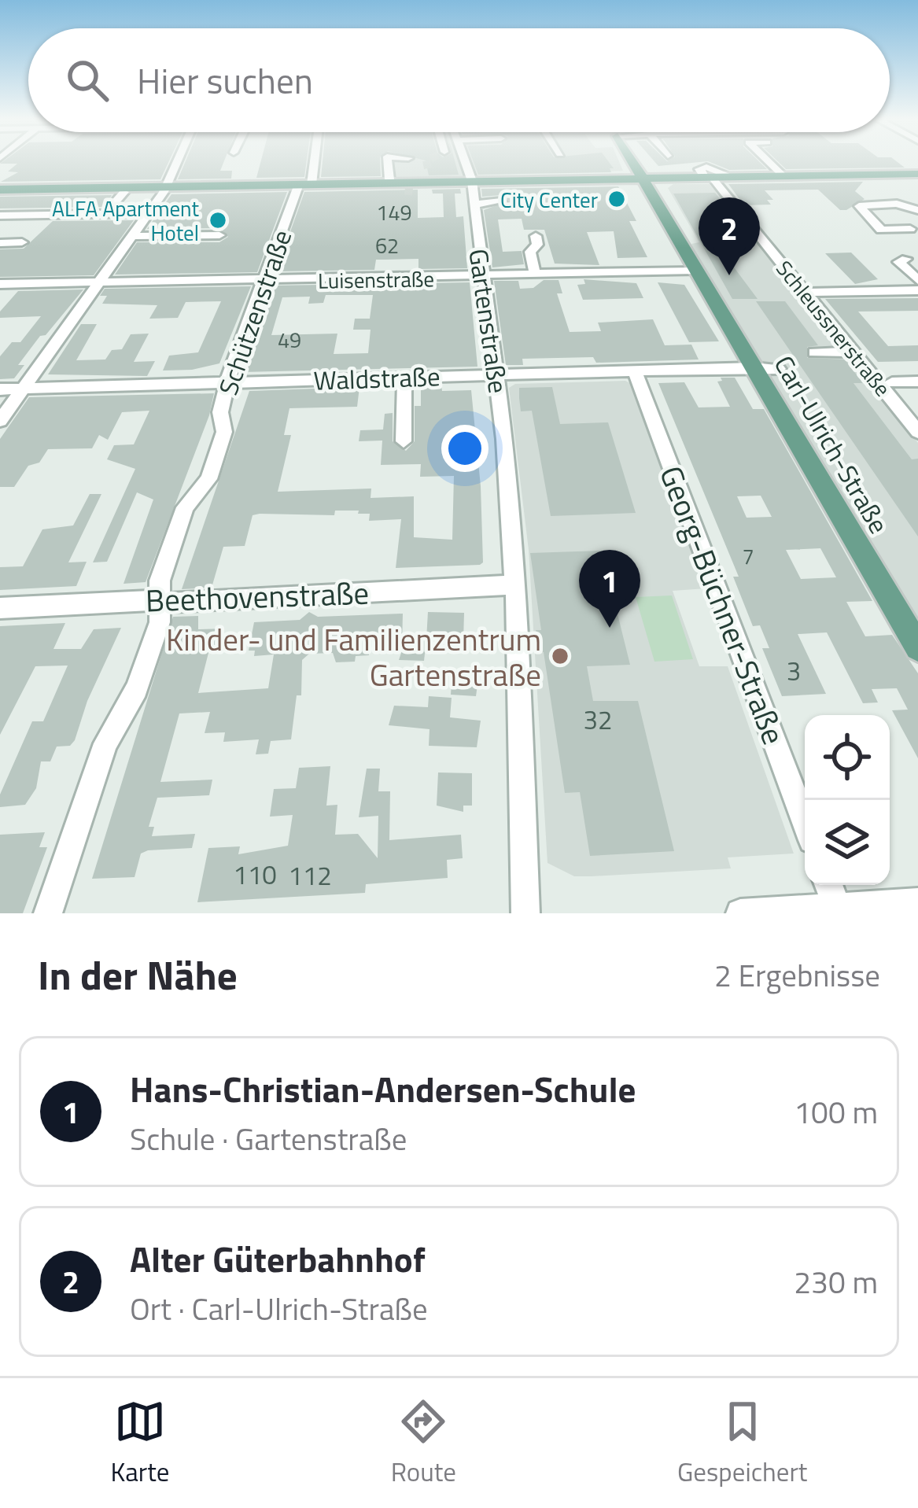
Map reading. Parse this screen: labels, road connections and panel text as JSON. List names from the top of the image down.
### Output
{
  "streets": {
    "main road": ["Carl-Ulrich-Straße"],
    "street": [
      "Luisenstraße",
      "Schützenstraße",
      "Gartenstraße",
      "Schleussnerstraße",
      "Waldstraße",
      "Beethovenstraße",
      "Georg-Büchner-Straße"
    ]
  },
  "crossings": [
    ["Luisenstraße", "Schützenstraße"],
    ["Luisenstraße", "Gartenstraße"],
    ["Luisenstraße", "Carl-Ulrich-Straße"],
    ["Schützenstraße", "Waldstraße"],
    ["Schützenstraße", "Beethovenstraße"],
    ["Gartenstraße", "Waldstraße"],
    ["Gartenstraße", "Beethovenstraße"],
    ["Waldstraße", "Carl-Ulrich-Straße"],
    ["Waldstraße", "Georg-Büchner-Straße"]
  ],
  "places": ["City Center", "ALFA Apartment Hotel", "Kinder- und Familienzentrum Gartenstraße"],
  "house_numbers": [
    "149",
    "62",
    "49",
    "7",
    "3",
    "32",
    "110",
    "112"
  ],
  "page": {
    "search": "Hier suchen",
    "pins": ["2", "1"],
    "heading": ["In der Nähe", "2 Ergebnisse"],
    "list": [
      {
        "mark": "1",
        "name": "Hans-Christian-Andersen-Schule",
        "note": "Schule · Gartenstraße",
        "value": "100 m"
      },
      {
        "mark": "2",
        "name": "Alter Güterbahnhof",
        "note": "Ort · Carl-Ulrich-Straße",
        "value": "230 m"
      }
    ],
    "nav": ["Karte", "Route", "Gespeichert"]
  }
}
